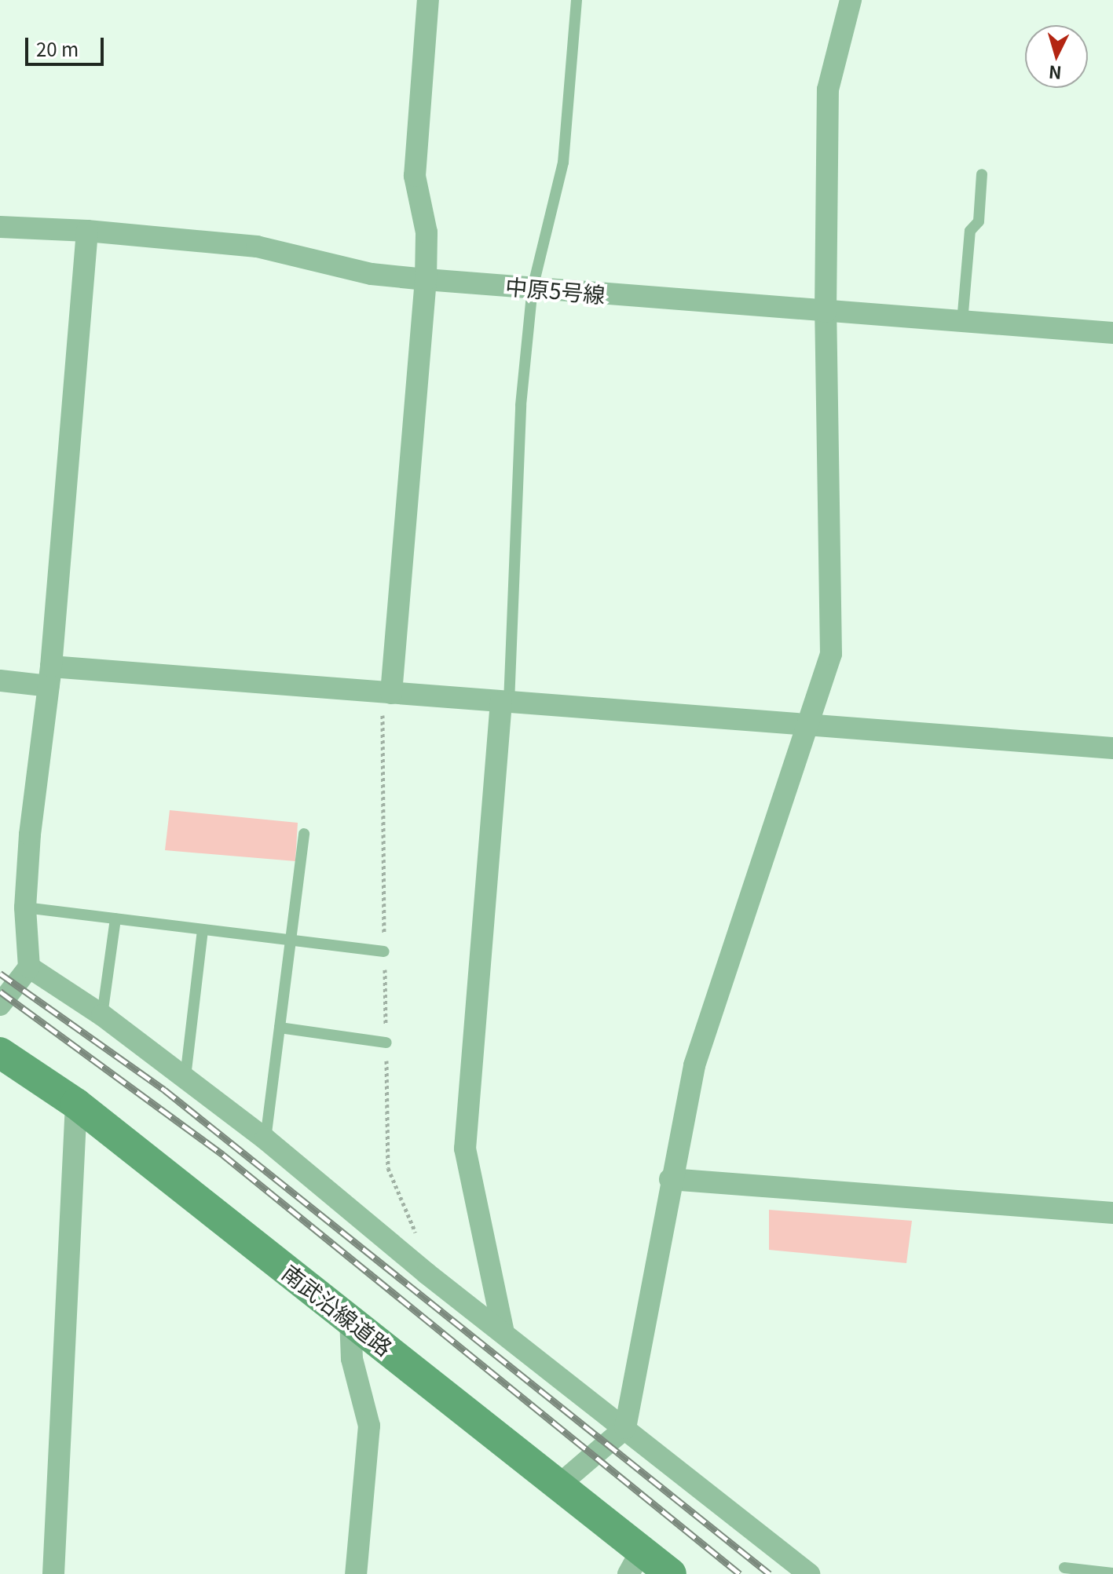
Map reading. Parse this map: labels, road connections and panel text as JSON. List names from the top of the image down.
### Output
{
  "streets": {
    "street": ["中原5号線", "南武沿線道路"]
  },
  "scale_bar": "20 m",
  "north": "bottom"
}
